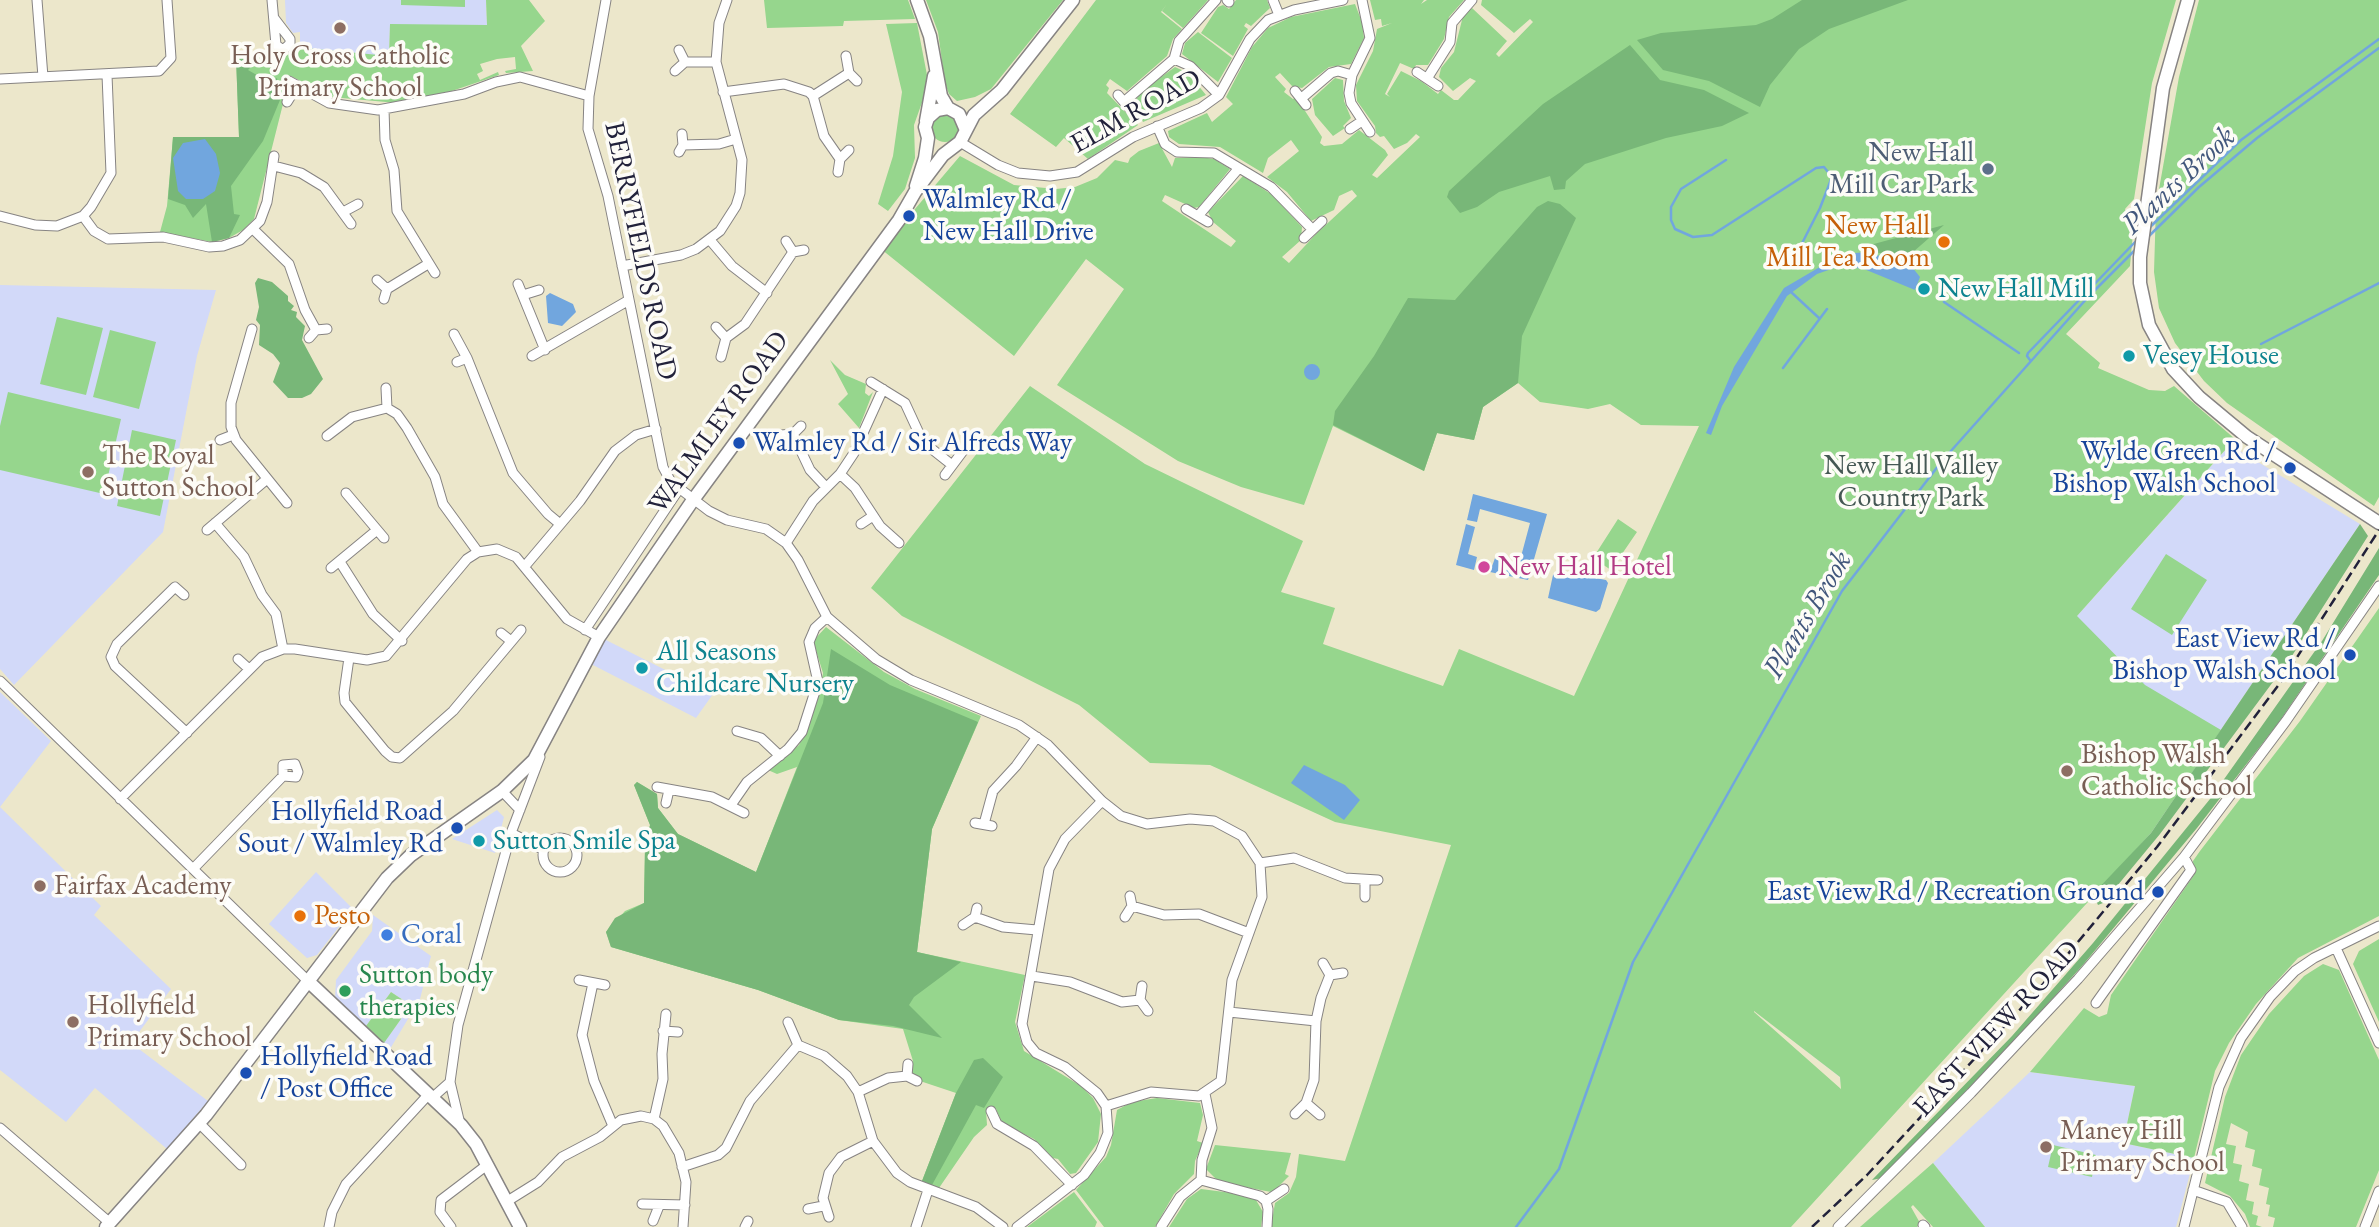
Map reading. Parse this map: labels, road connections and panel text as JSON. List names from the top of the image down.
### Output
{
  "streets": {
    "main road": ["WALMLEY ROAD"],
    "street": ["ELM ROAD", "BERRYFIELDS ROAD", "EAST VIEW ROAD"]
  },
  "crossings": [
    ["ELM ROAD", "WALMLEY ROAD"],
    ["BERRYFIELDS ROAD", "WALMLEY ROAD"]
  ],
  "water": ["Plants Brook"],
  "parks": ["New Hall Valley Country Park"],
  "places": [
    "Holy Cross Catholic Primary School",
    "New Hall Mill Car Park",
    "Walmley Rd / New Hall Drive",
    "New Hall Mill Tea Room",
    "New Hall Mill",
    "Vesey House",
    "Walmley Rd / Sir Alfreds Way",
    "Wylde Green Rd / Bishop Walsh School",
    "The Royal Sutton School",
    "New Hall Hotel",
    "East View Rd / Bishop Walsh School",
    "All Seasons Childcare Nursery",
    "Bishop Walsh Catholic School",
    "Hollyfield Road Sout / Walmley Rd",
    "Sutton Smile Spa",
    "Fairfax Academy",
    "East View Rd / Recreation Ground",
    "Pesto",
    "Coral",
    "Sutton body therapies",
    "Hollyfield Primary School",
    "Hollyfield Road / Post Office",
    "Maney Hill Primary School"
  ]
}
